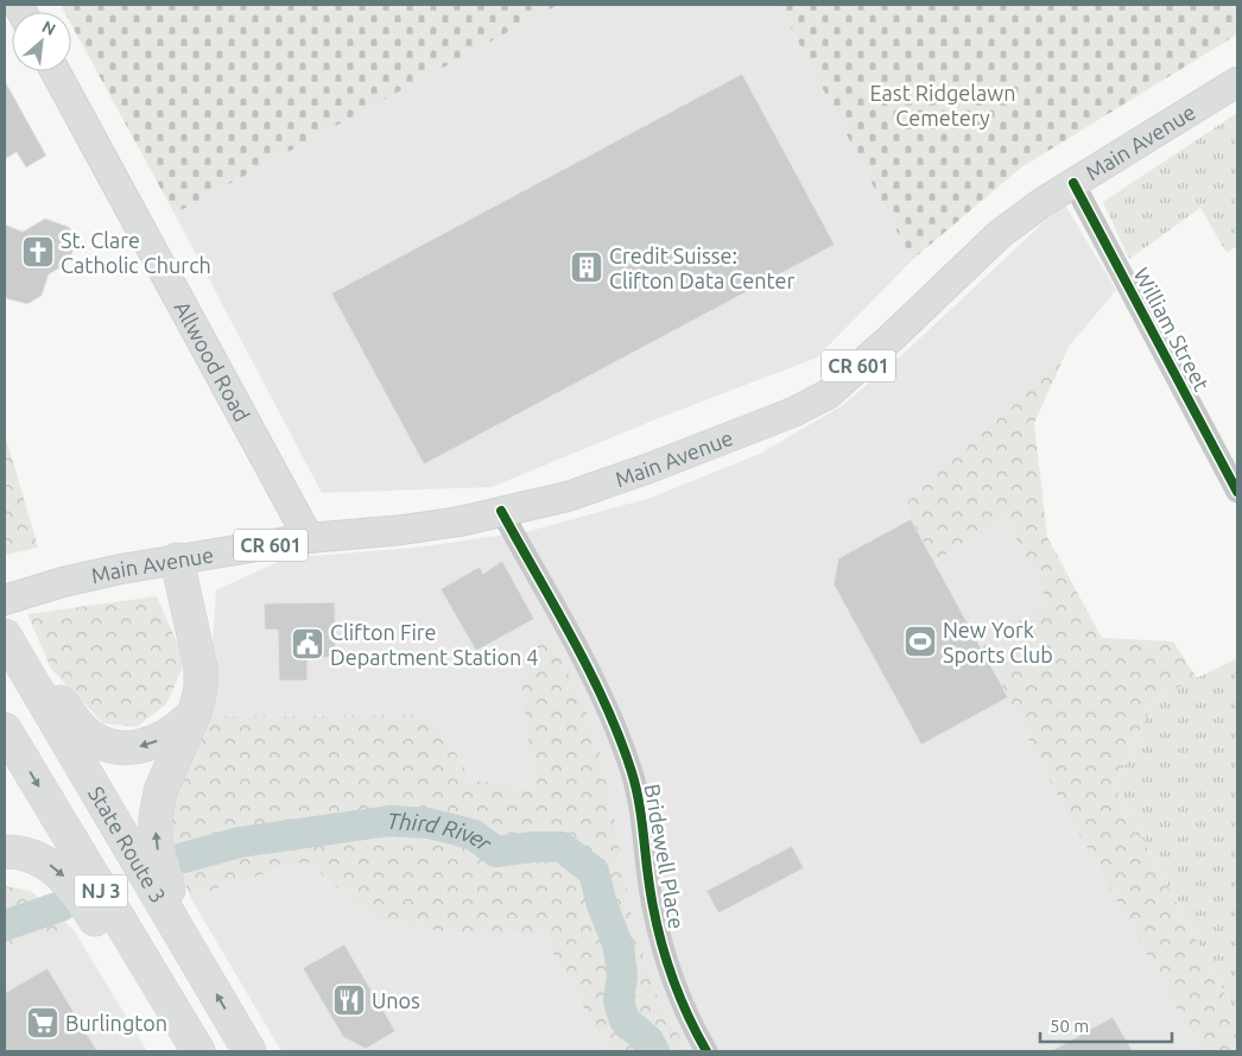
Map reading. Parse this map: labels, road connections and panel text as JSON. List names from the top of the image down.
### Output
{
  "streets": {
    "highway": ["State Route 3", "NJ 3"],
    "main road": ["Main Avenue", "Allwood Road", "CR 601"],
    "street": ["William Street", "Bridewell Place"]
  },
  "crossings": [
    ["Main Avenue", "William Street"],
    ["Main Avenue", "Allwood Road"],
    ["Main Avenue", "Bridewell Place"]
  ],
  "water": ["Third River"],
  "parks": ["East Ridgelawn Cemetery"],
  "places": {
    "church": ["St. Clare Catholic Church"],
    "building": ["Credit Suisse: Clifton Data Center"],
    "sports": ["New York Sports Club"],
    "public building": ["Clifton Fire Department Station 4"],
    "restaurant": ["Unos"],
    "supermarket": ["Burlington"]
  },
  "scale_bar": "50 m",
  "north": "top right"
}
